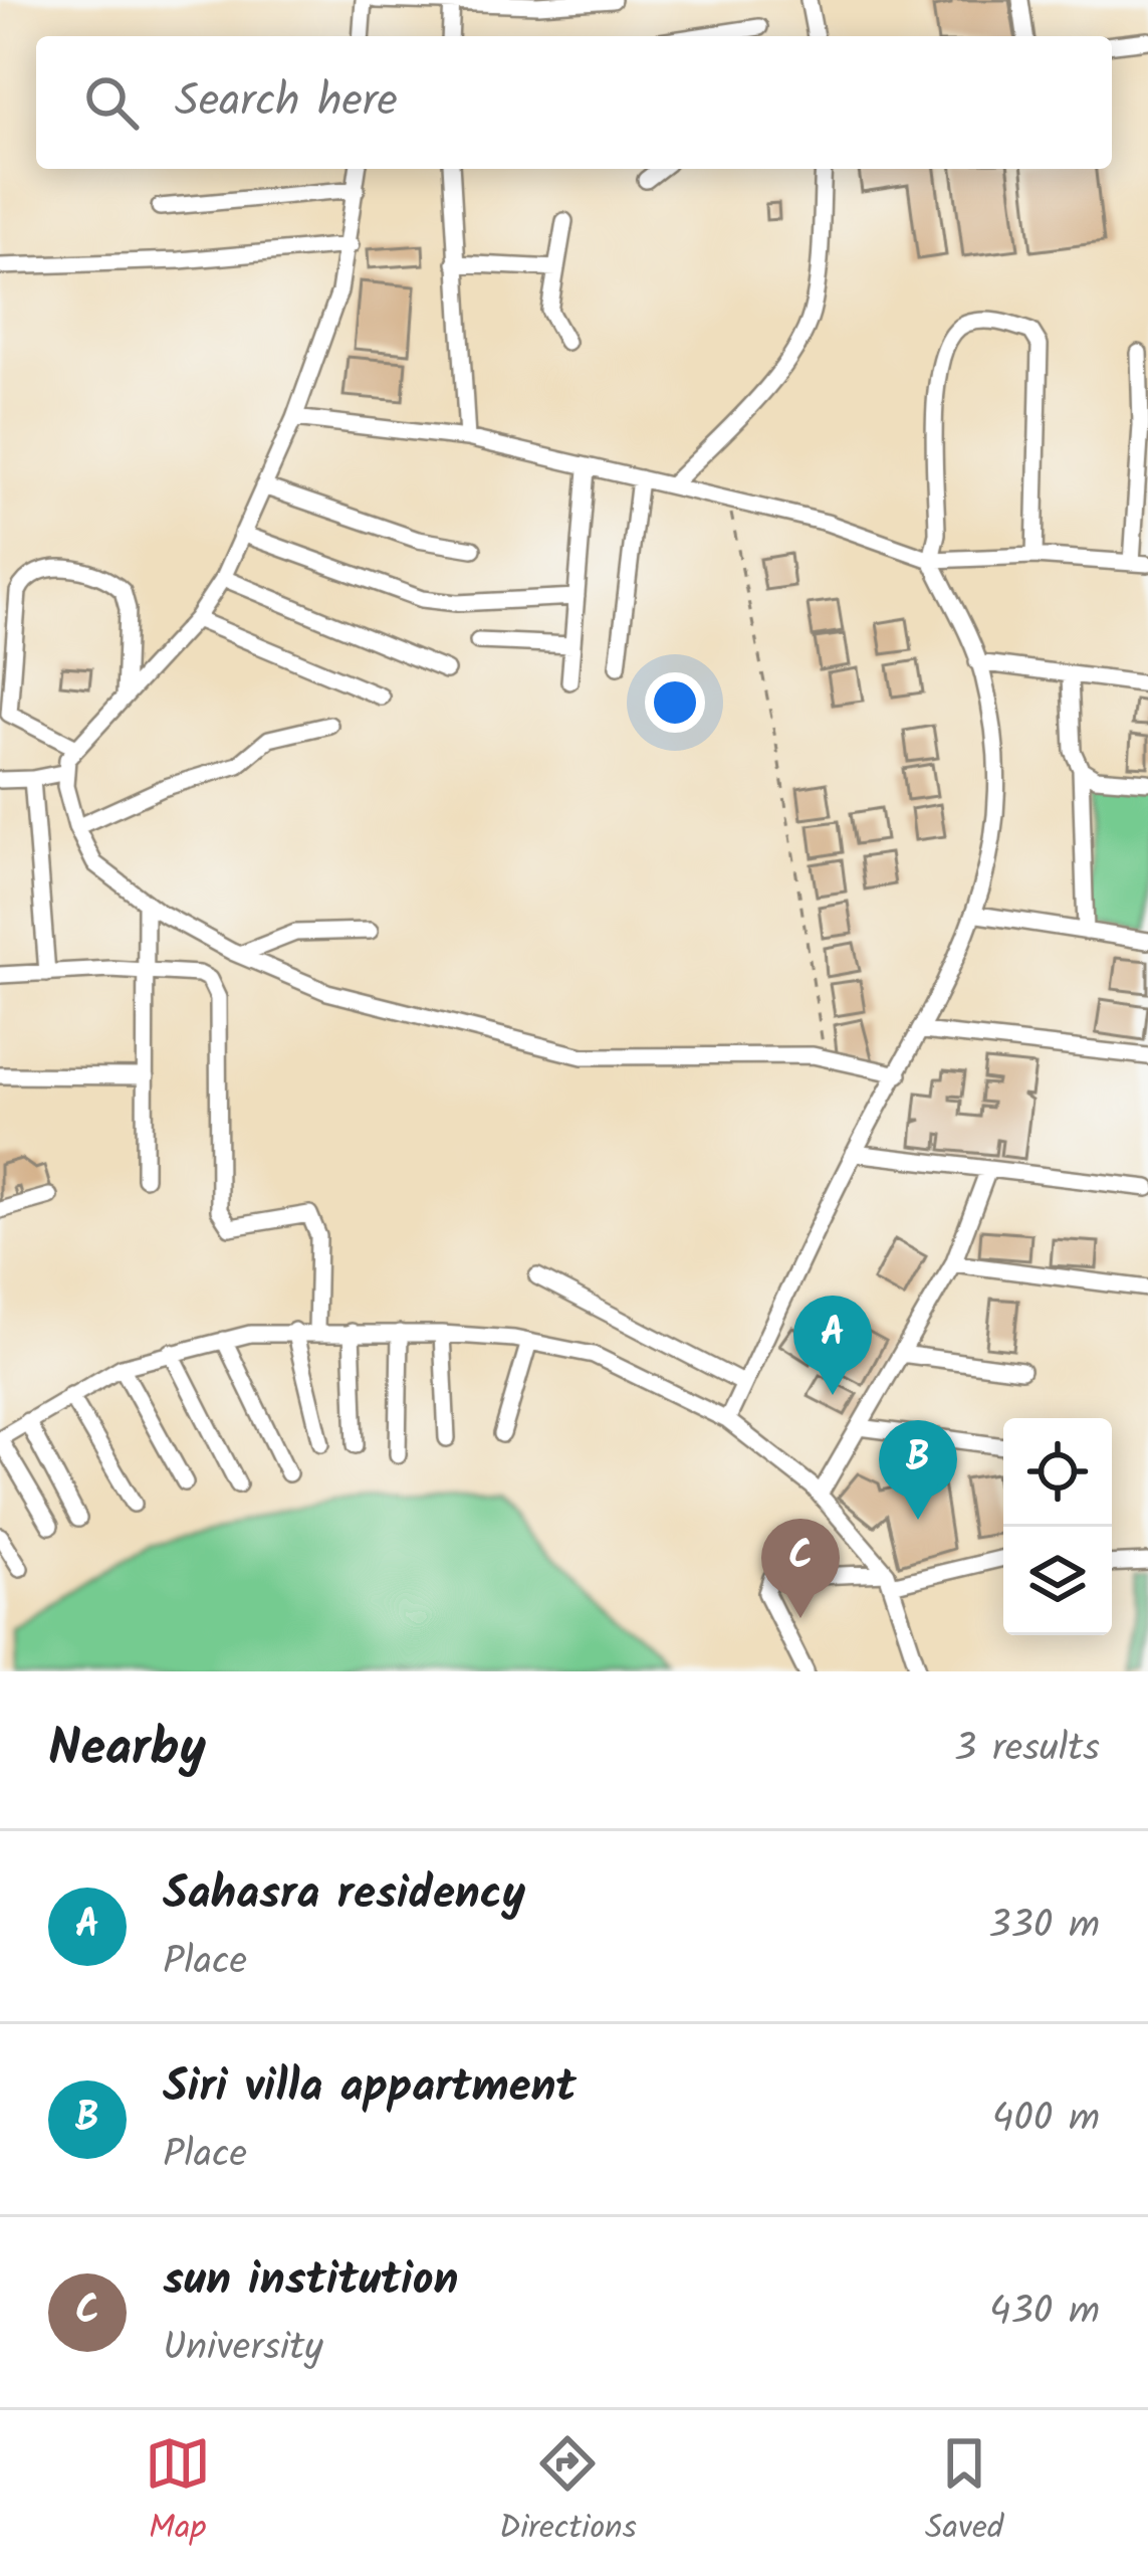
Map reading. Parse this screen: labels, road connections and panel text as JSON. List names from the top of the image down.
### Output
{
  "page": {
    "search": "Search here",
    "pins": ["A", "B", "C"],
    "heading": ["Nearby", "3 results"],
    "list": [
      {
        "mark": "A",
        "name": "Sahasra residency",
        "note": "Place",
        "value": "330 m"
      },
      {
        "mark": "B",
        "name": "Siri villa appartment",
        "note": "Place",
        "value": "400 m"
      },
      {
        "mark": "C",
        "name": "sun institution",
        "note": "University",
        "value": "430 m"
      }
    ],
    "nav": ["Map", "Directions", "Saved"]
  }
}
